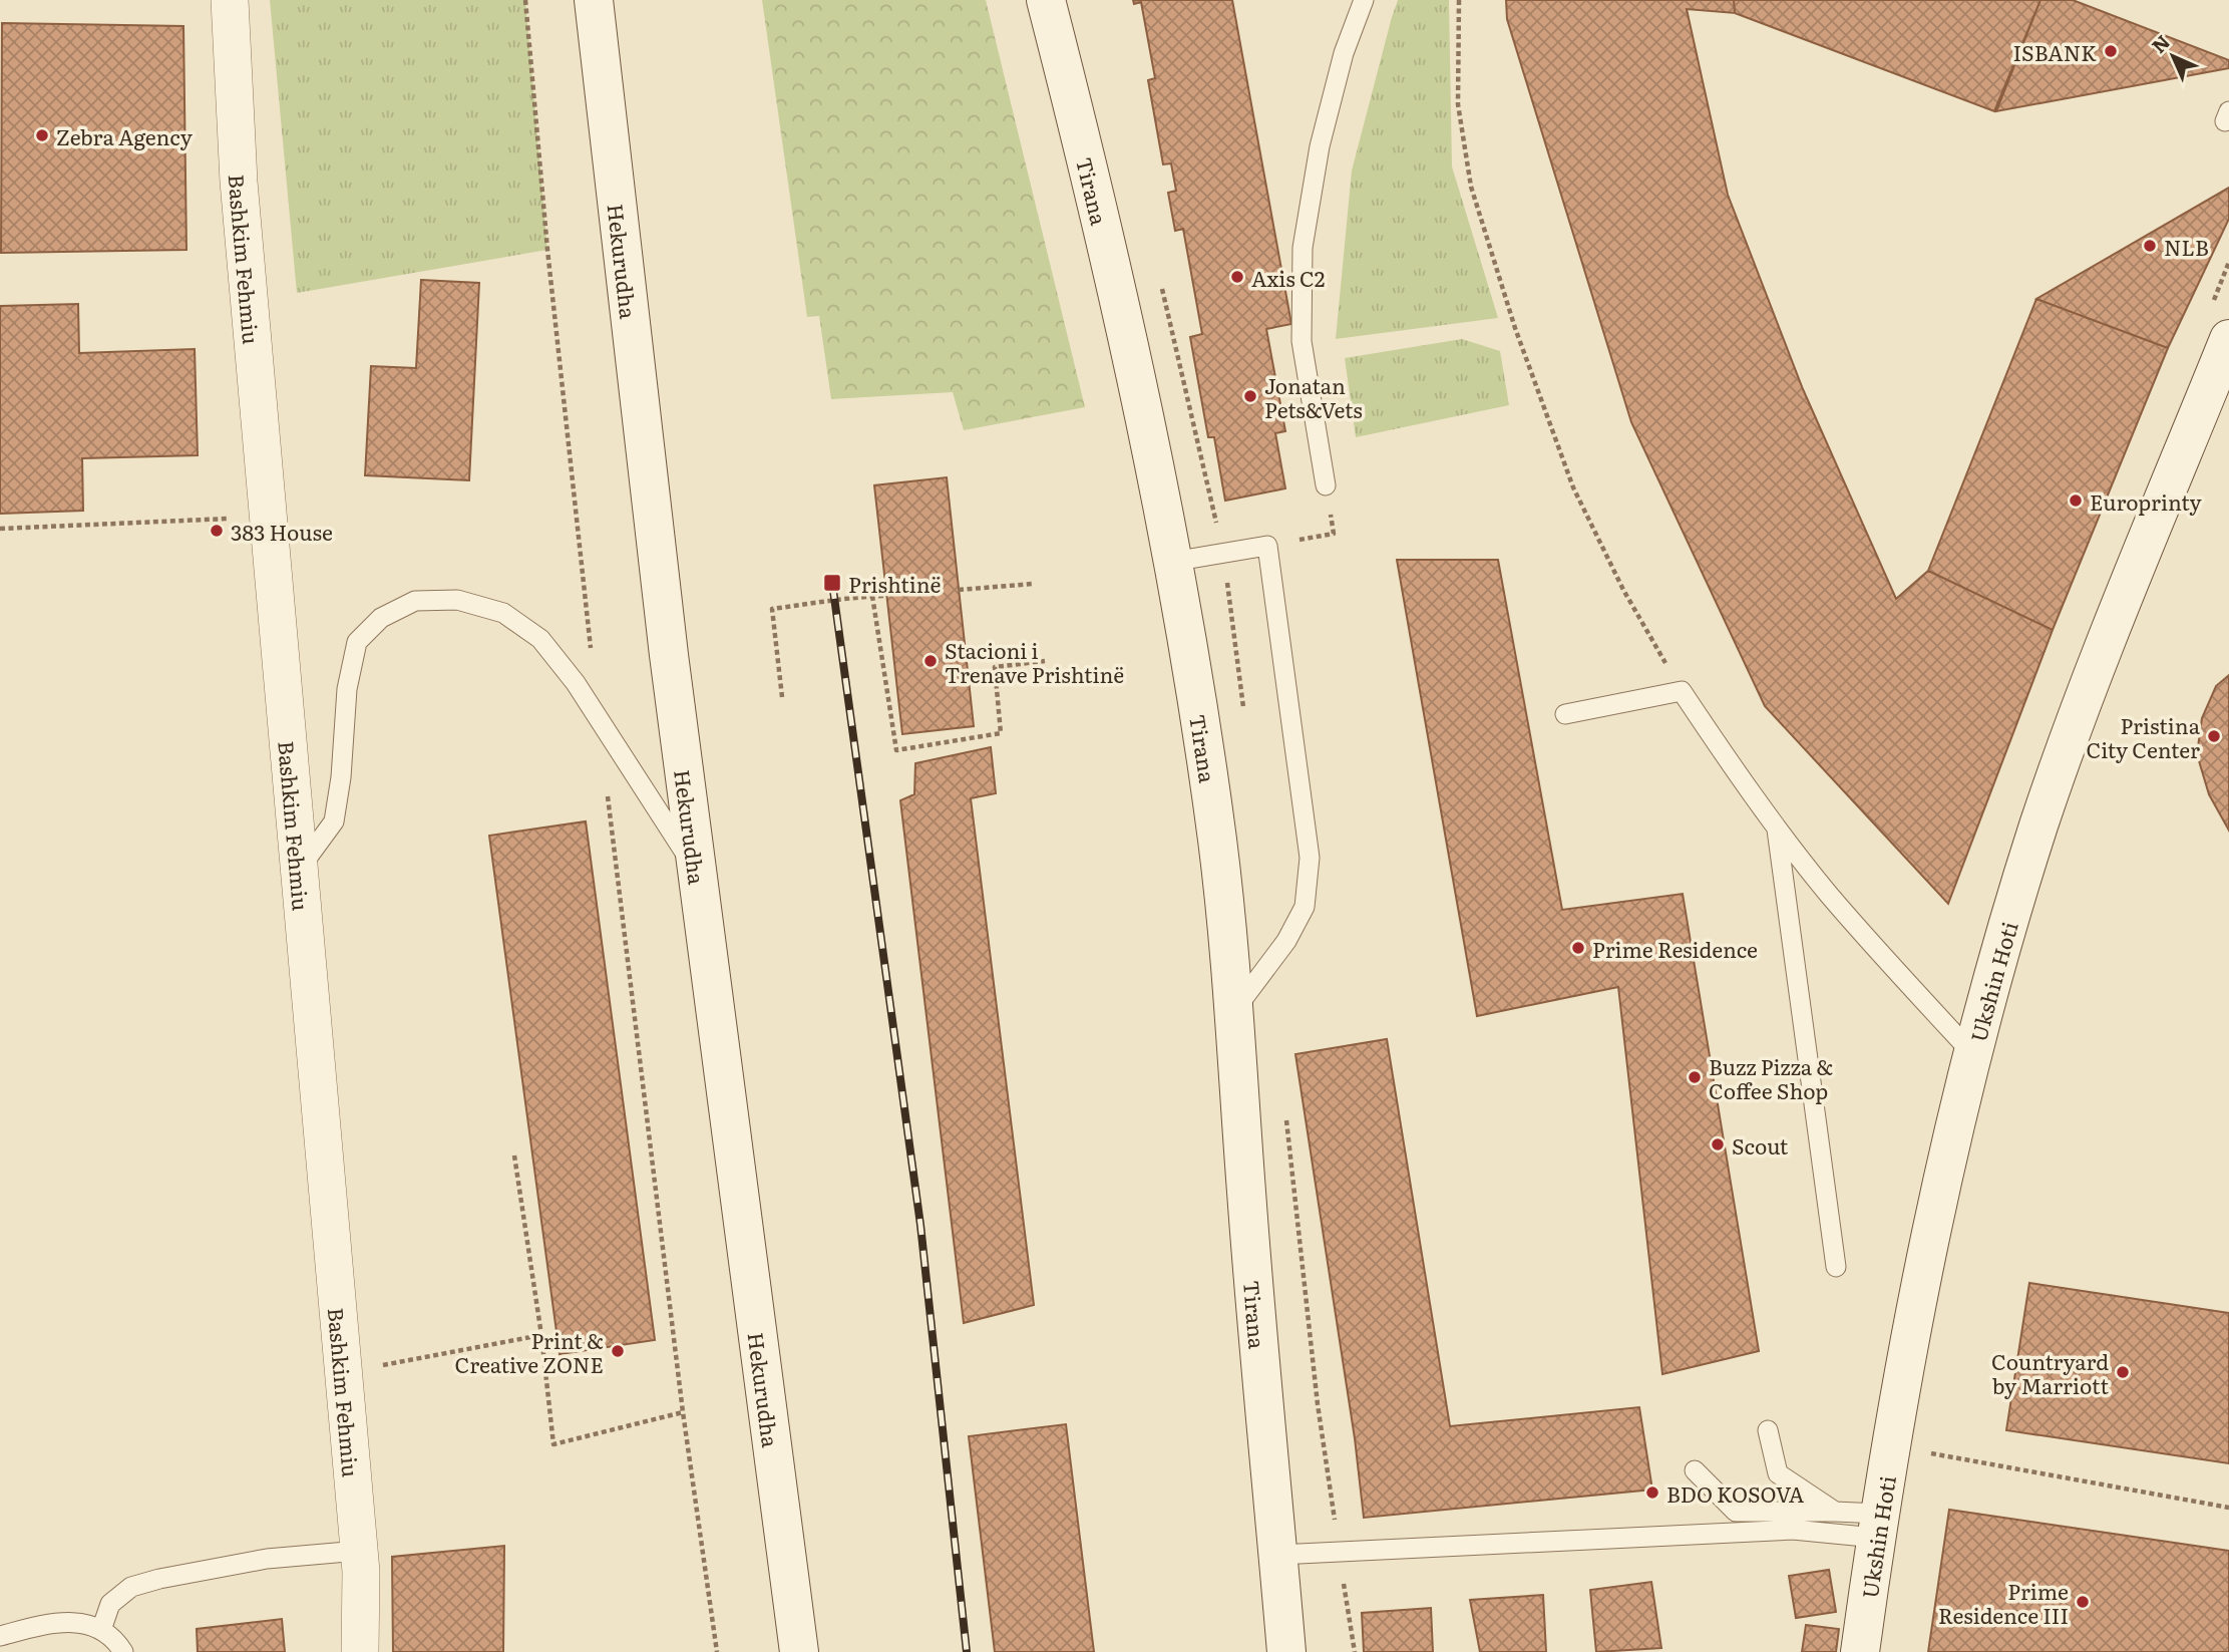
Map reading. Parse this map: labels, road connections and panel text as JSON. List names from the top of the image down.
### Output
{
  "streets": {
    "main road": ["Tirana", "Hekurudha", "Ukshin Hoti"],
    "street": ["Bashkim Fehmiu"]
  },
  "places": {
    "other": [
      "ISBANK",
      "Zebra Agency",
      "NLB",
      "Axis C2",
      "Jonatan Pets&Vets",
      "Europrinty",
      "383 House",
      "Stacioni i Trenave Prishtinë",
      "Pristina City Center",
      "Prime Residence",
      "Buzz Pizza & Coffee Shop",
      "Scout",
      "Print & Creative ZONE",
      "Countryard by Marriott",
      "BDO KOSOVA",
      "Prime Residence III"
    ],
    "transit": ["Prishtinë"]
  },
  "north": "top left"
}
